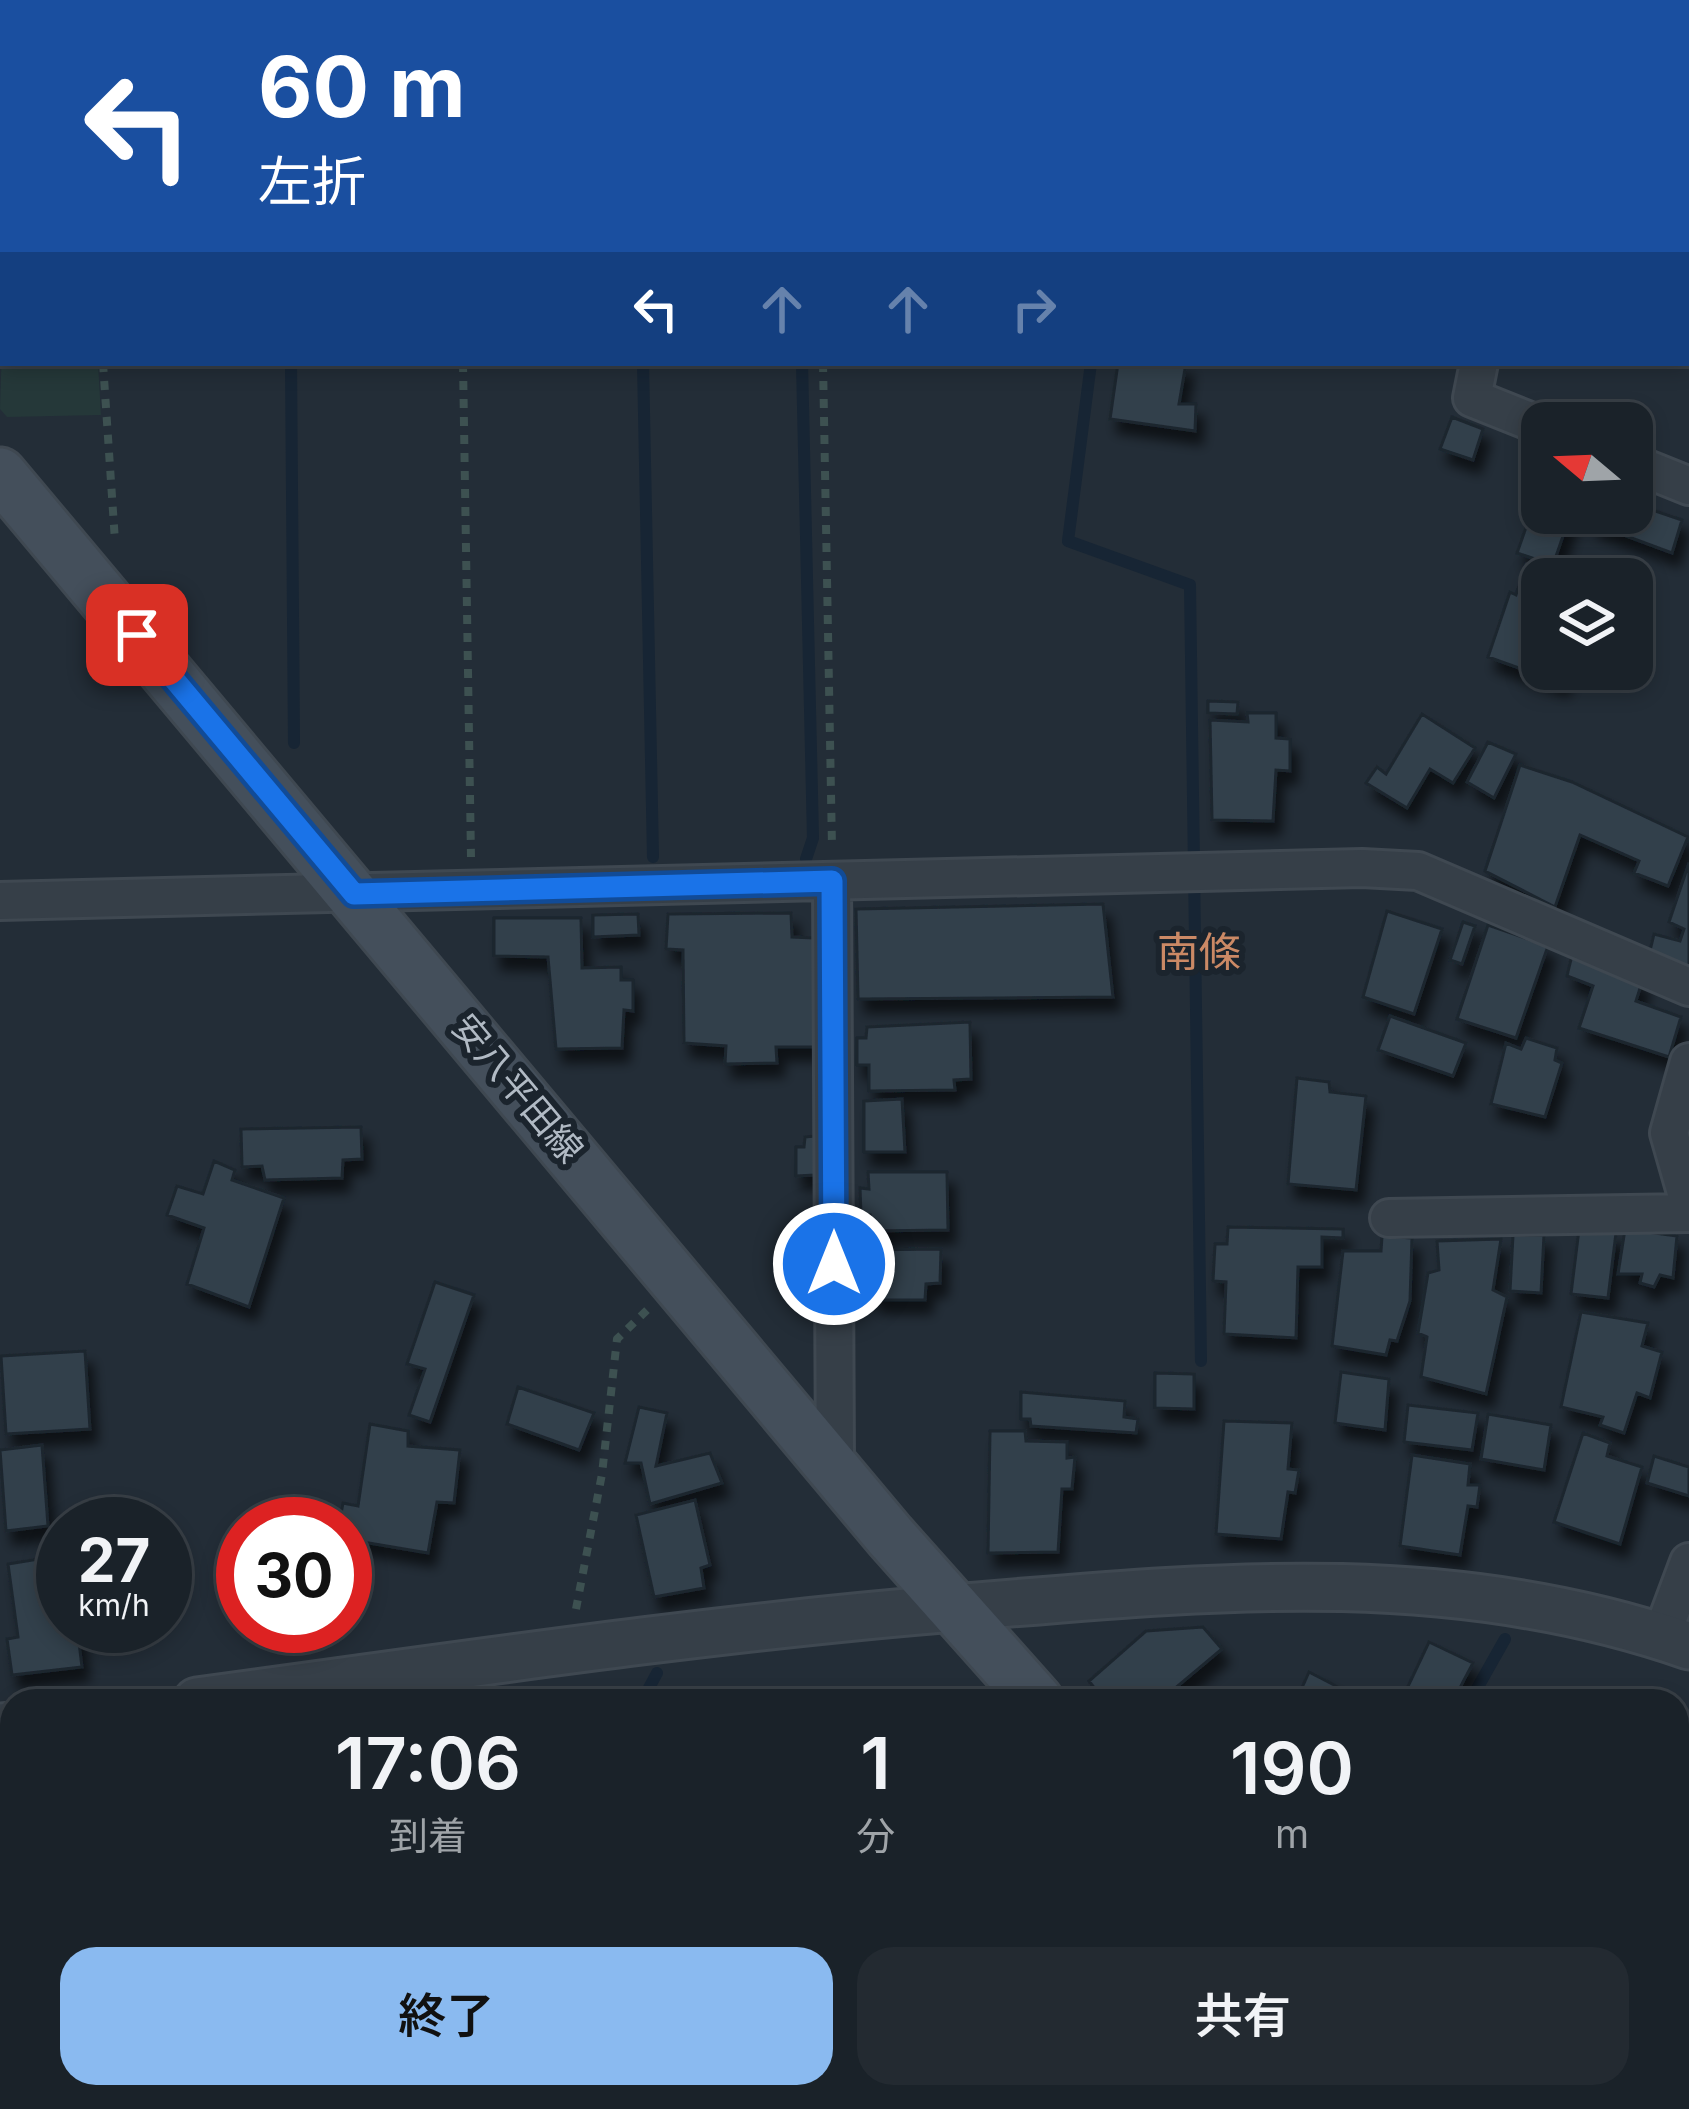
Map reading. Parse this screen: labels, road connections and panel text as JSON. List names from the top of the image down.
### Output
{
  "streets": {
    "main road": ["安八平田線"]
  },
  "districts": ["南條"],
  "north": "left",
  "page": {
    "turn": ["60 m", "左折"],
    "speed": "27 km/h",
    "limit": "30",
    "eta": [
      "17:06",
      "到着",
      "1",
      "分",
      "190",
      "m"
    ],
    "buttons": ["終了", "共有"]
  }
}
